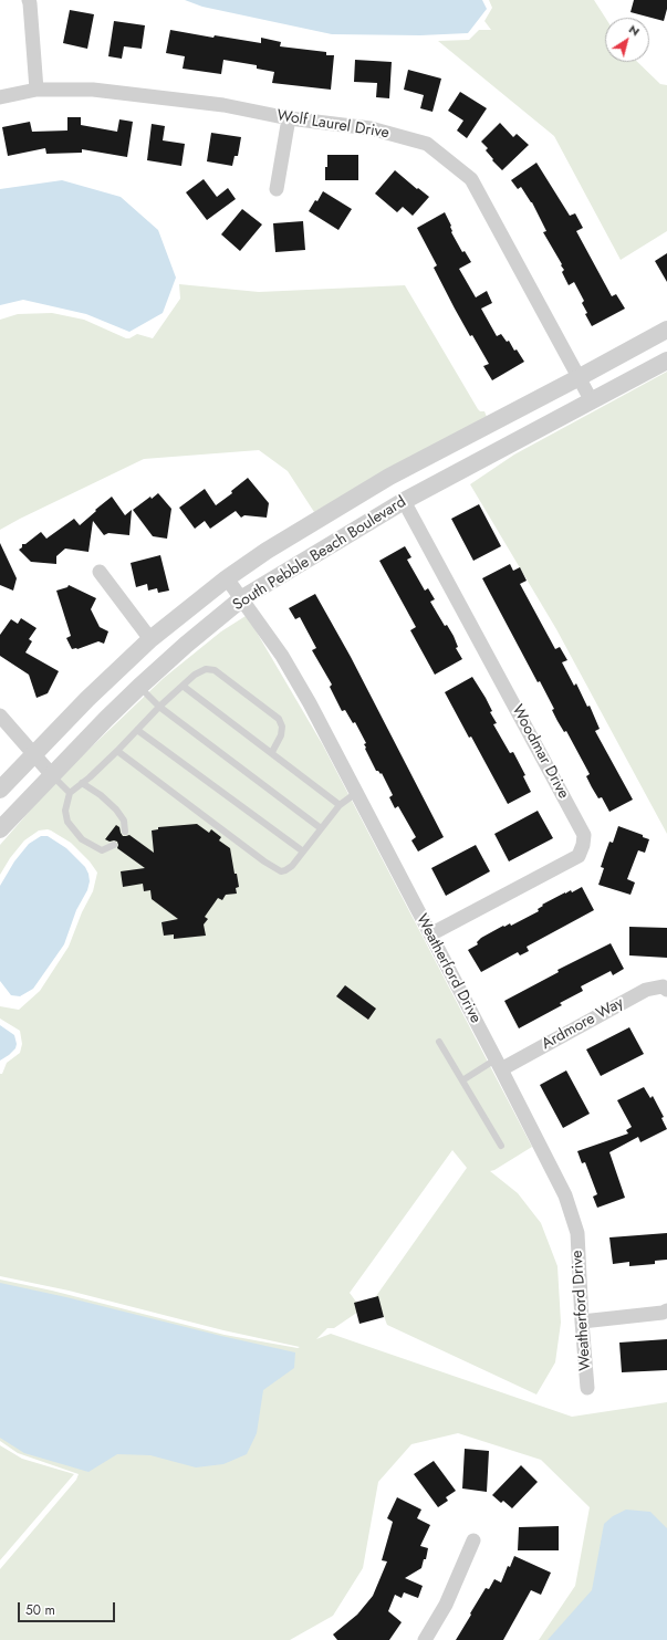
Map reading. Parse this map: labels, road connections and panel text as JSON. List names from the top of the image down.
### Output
{
  "streets": {
    "street": [
      "Wolf Laurel Drive",
      "South Pebble Beach Boulevard",
      "Woodmar Drive",
      "Weatherford Drive",
      "Ardmore Way"
    ]
  },
  "crossings": [
    ["Wolf Laurel Drive", "South Pebble Beach Boulevard"],
    ["South Pebble Beach Boulevard", "Woodmar Drive"],
    ["South Pebble Beach Boulevard", "Weatherford Drive"],
    ["Woodmar Drive", "Weatherford Drive"],
    ["Weatherford Drive", "Ardmore Way"]
  ],
  "scale_bar": "50 m",
  "north": "top right"
}
